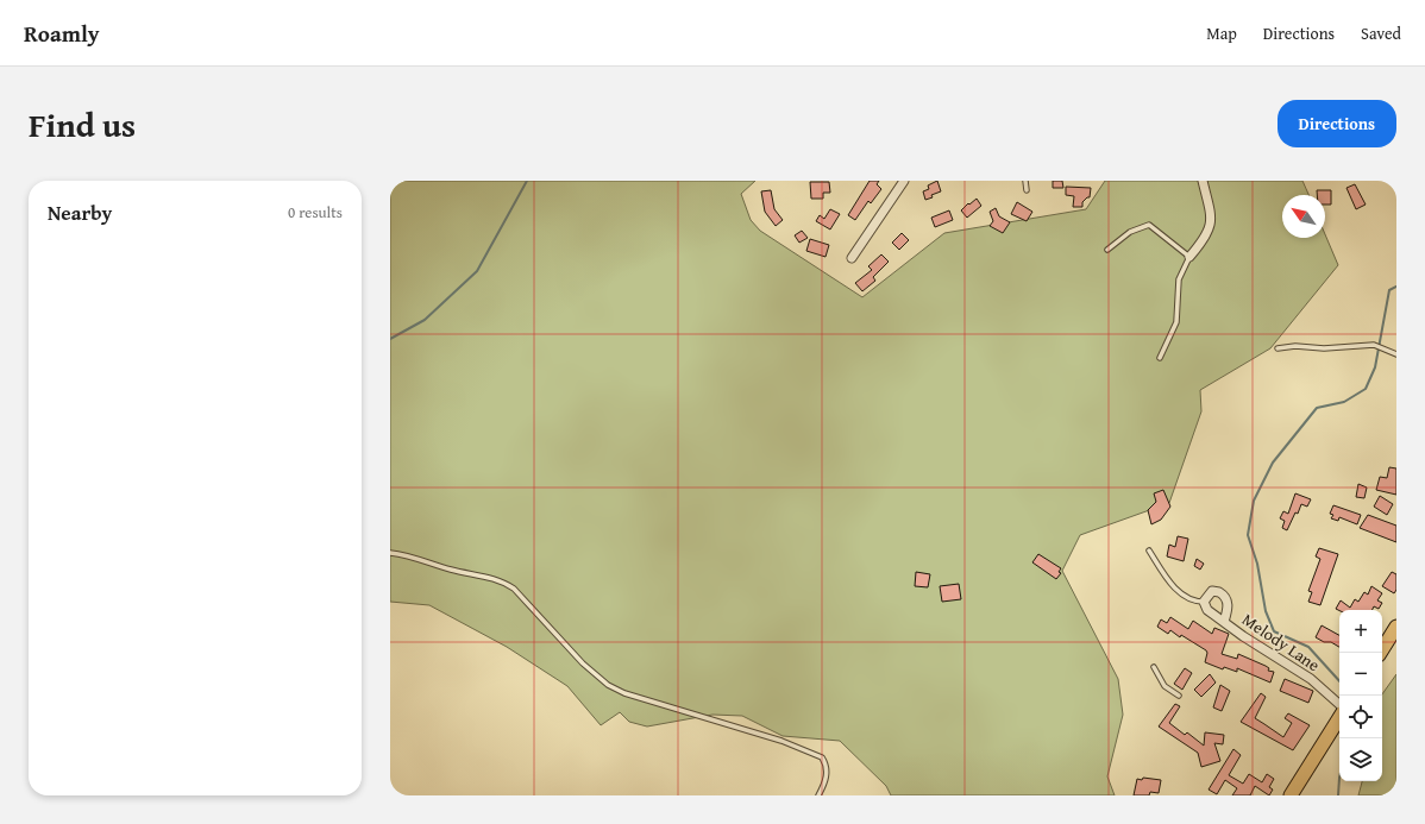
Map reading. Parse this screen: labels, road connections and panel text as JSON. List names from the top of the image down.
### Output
{
  "streets": {
    "street": ["Melody Lane"]
  },
  "north": "top left",
  "page": {
    "header": "Roamly",
    "nav": ["Map", "Directions", "Saved"],
    "title": "Find us",
    "buttons": "Directions",
    "heading": ["Nearby", "0 results"],
    "map_buttons": ["+", "−"]
  }
}
